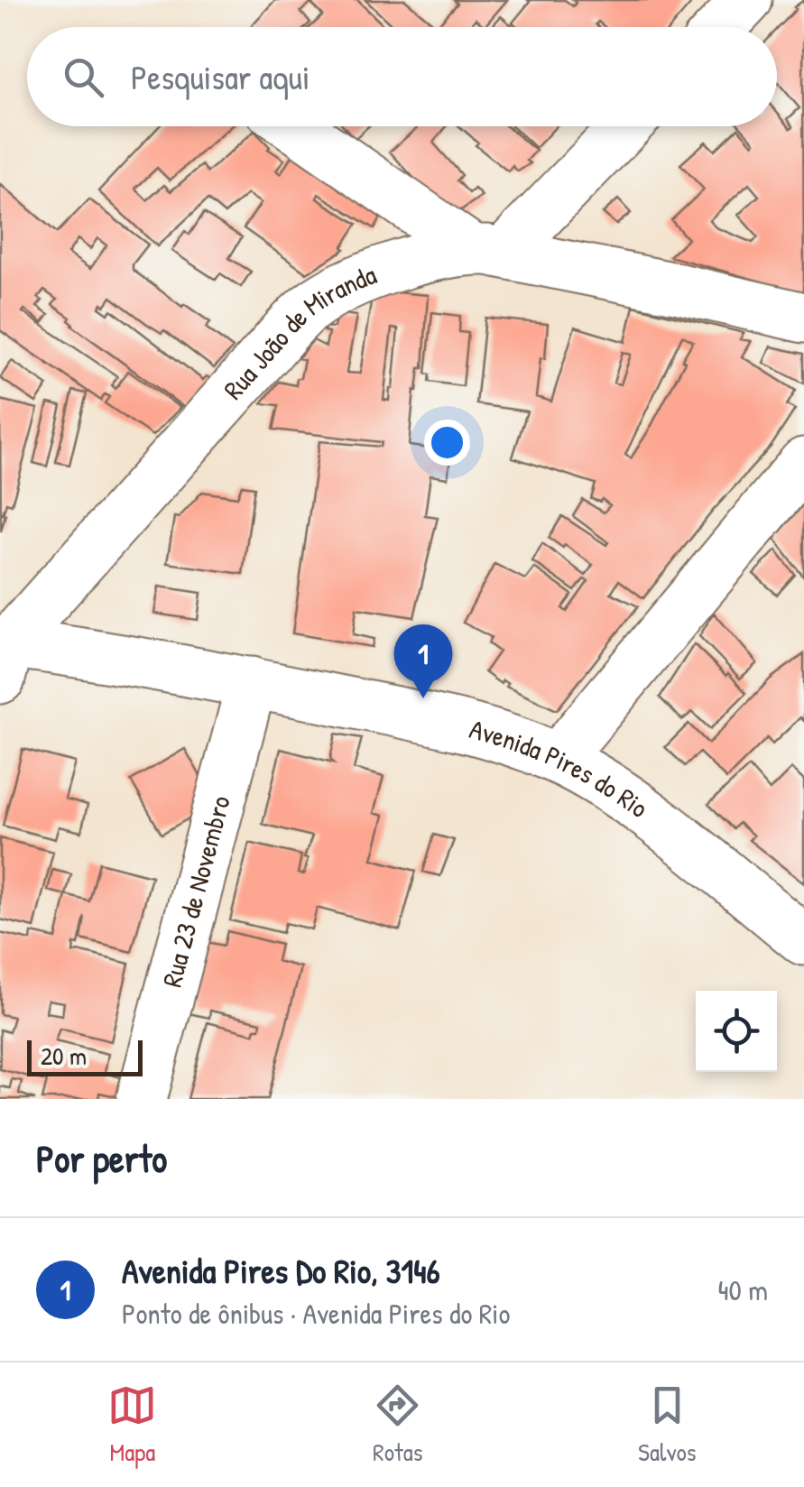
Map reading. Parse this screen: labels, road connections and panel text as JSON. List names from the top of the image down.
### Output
{
  "streets": {
    "street": ["Rua João de Miranda", "Avenida Pires do Rio", "Rua 23 de Novembro"]
  },
  "crossings": [
    ["Rua João de Miranda", "Avenida Pires do Rio"],
    ["Avenida Pires do Rio", "Rua 23 de Novembro"]
  ],
  "scale_bar": "20 m",
  "page": {
    "search": "Pesquisar aqui",
    "pins": "1",
    "scale": "20 m",
    "heading": "Por perto",
    "list": [
      {
        "mark": "1",
        "name": "Avenida Pires Do Rio, 3146",
        "note": "Ponto de ônibus · Avenida Pires do Rio",
        "value": "40 m"
      }
    ],
    "nav": ["Mapa", "Rotas", "Salvos"]
  }
}
